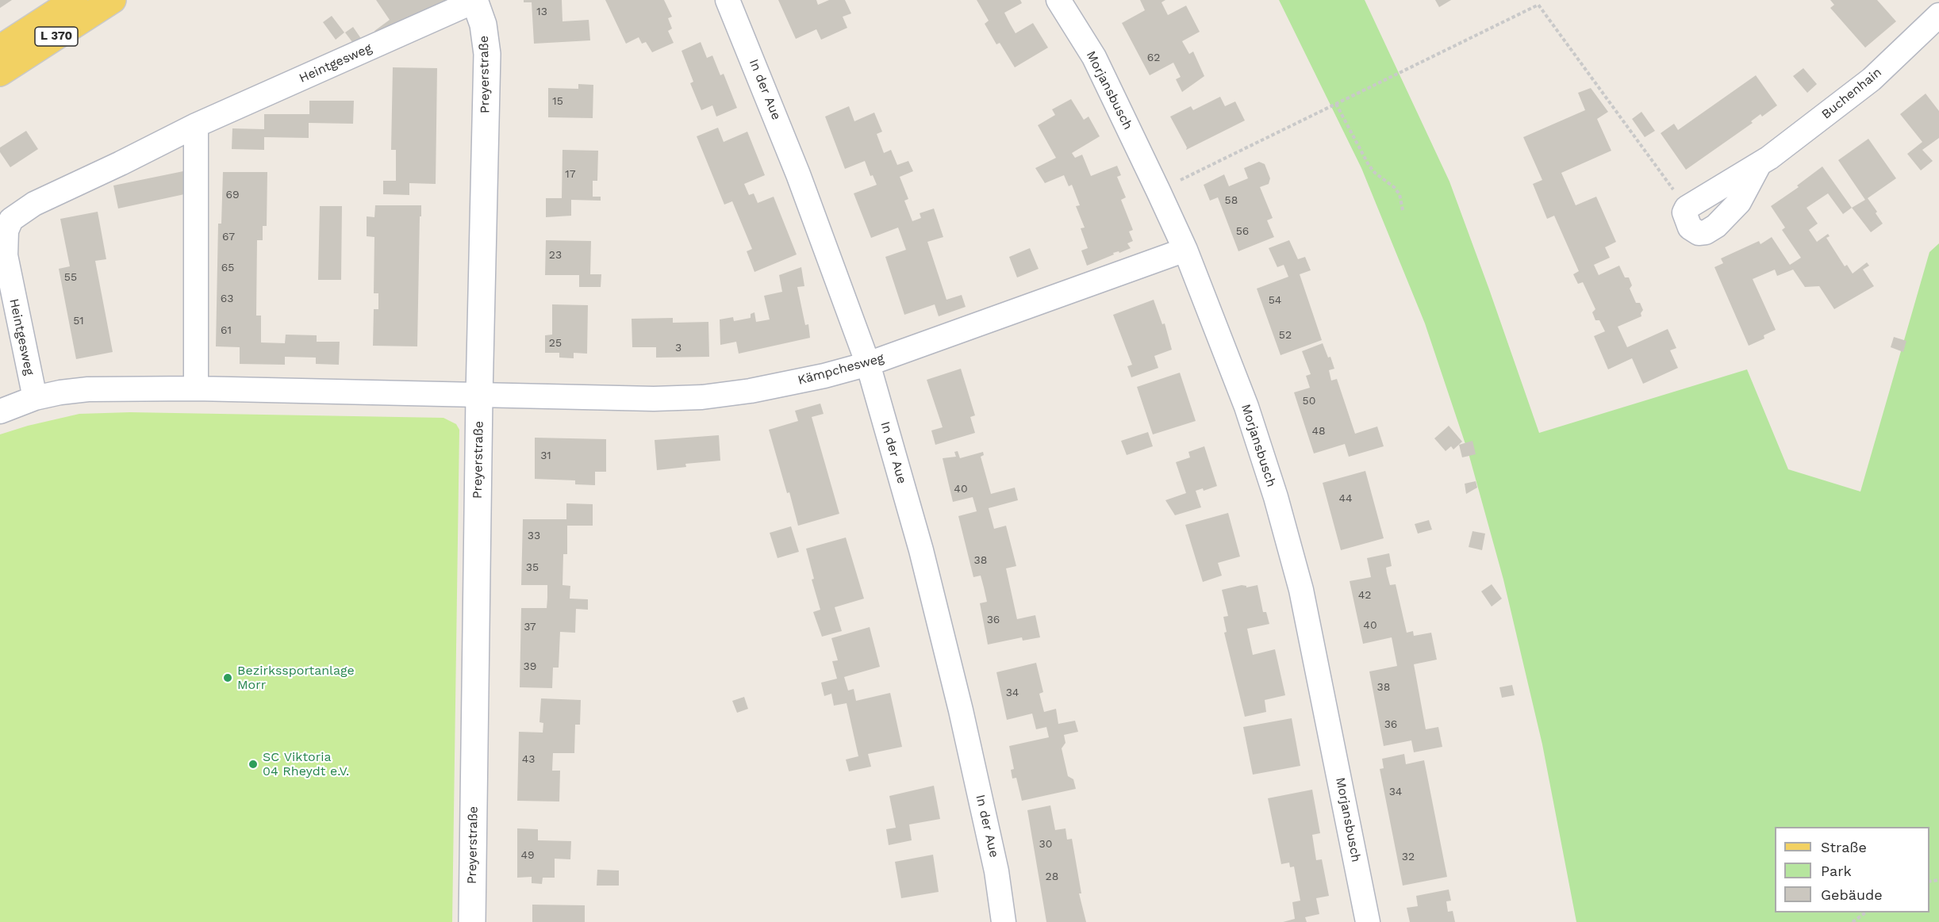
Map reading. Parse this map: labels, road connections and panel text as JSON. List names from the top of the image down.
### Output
{
  "streets": {
    "main road": ["L 370"],
    "street": [
      "Heintgesweg",
      "Preyerstraße",
      "In der Aue",
      "Morjansbusch",
      "Buchenhain",
      "Kämpchesweg"
    ]
  },
  "crossings": [
    ["Heintgesweg", "Preyerstraße"],
    ["Preyerstraße", "Kämpchesweg"],
    ["In der Aue", "Kämpchesweg"],
    ["Morjansbusch", "Kämpchesweg"]
  ],
  "places": ["Bezirkssportanlage Morr", "SC Viktoria 04 Rheydt e.V."],
  "house_numbers": [
    "13",
    "62",
    "15",
    "17",
    "69",
    "58",
    "56",
    "67",
    "23",
    "65",
    "55",
    "63",
    "54",
    "51",
    "61",
    "52",
    "25",
    "3",
    "50",
    "48",
    "31",
    "40",
    "44",
    "33",
    "38",
    "35",
    "42",
    "36",
    "40",
    "37",
    "39",
    "38",
    "34",
    "36",
    "43",
    "34",
    "30",
    "49",
    "32",
    "28"
  ],
  "legend": ["Straße", "Park", "Gebäude"]
}
